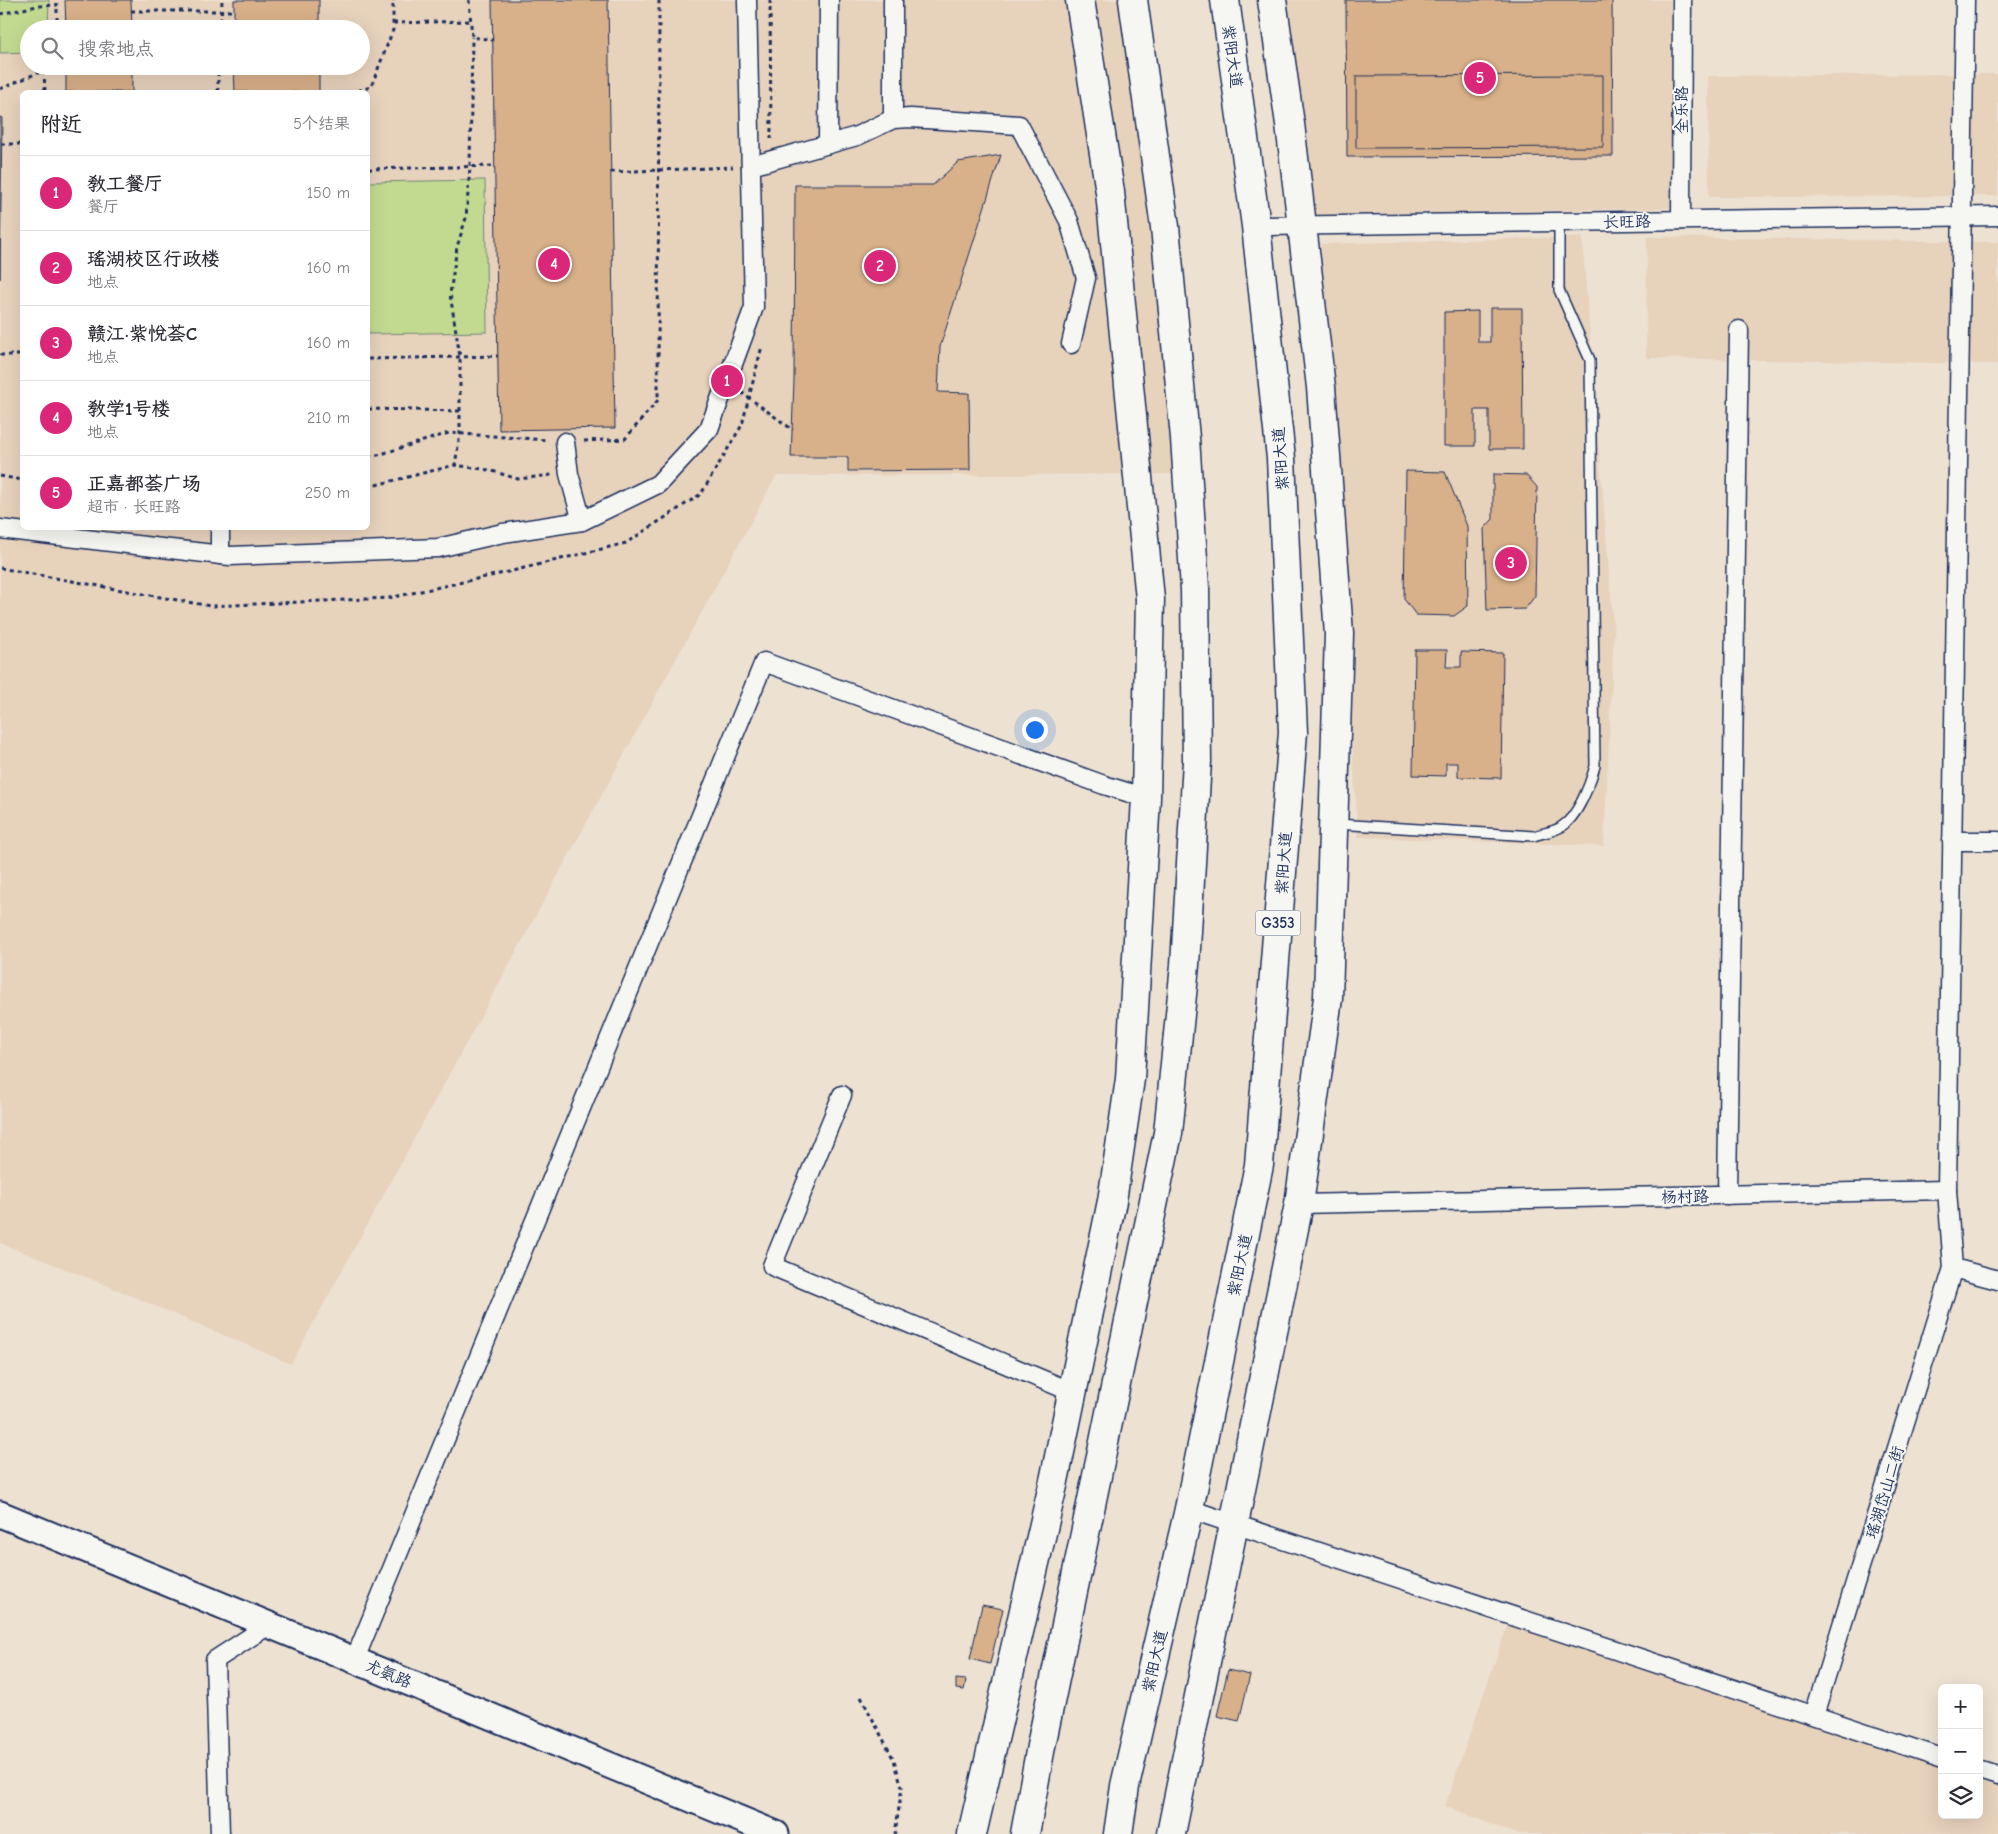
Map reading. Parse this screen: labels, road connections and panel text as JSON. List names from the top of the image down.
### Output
{
  "streets": {
    "main road": ["紫阳大道", "G353", "尤氨路"],
    "street": [
      "全乐路",
      "长旺路",
      "杨村路",
      "瑶湖岱山二街"
    ]
  },
  "crossings": [
    ["紫阳大道", "长旺路"],
    ["全乐路", "长旺路"]
  ],
  "page": {
    "search": "搜索地点",
    "pins": [
      "5",
      "4",
      "2",
      "1",
      "3"
    ],
    "heading": ["附近", "5个结果"],
    "list": [
      {
        "mark": "1",
        "name": "教工餐厅",
        "note": "餐厅",
        "value": "150 m"
      },
      {
        "mark": "2",
        "name": "瑶湖校区行政楼",
        "note": "地点",
        "value": "160 m"
      },
      {
        "mark": "3",
        "name": "赣江·紫悦荟C",
        "note": "地点",
        "value": "160 m"
      },
      {
        "mark": "4",
        "name": "教学1号楼",
        "note": "地点",
        "value": "210 m"
      },
      {
        "mark": "5",
        "name": "正嘉都荟广场",
        "note": "超市 · 长旺路",
        "value": "250 m"
      }
    ],
    "map_buttons": ["+", "−"]
  }
}
